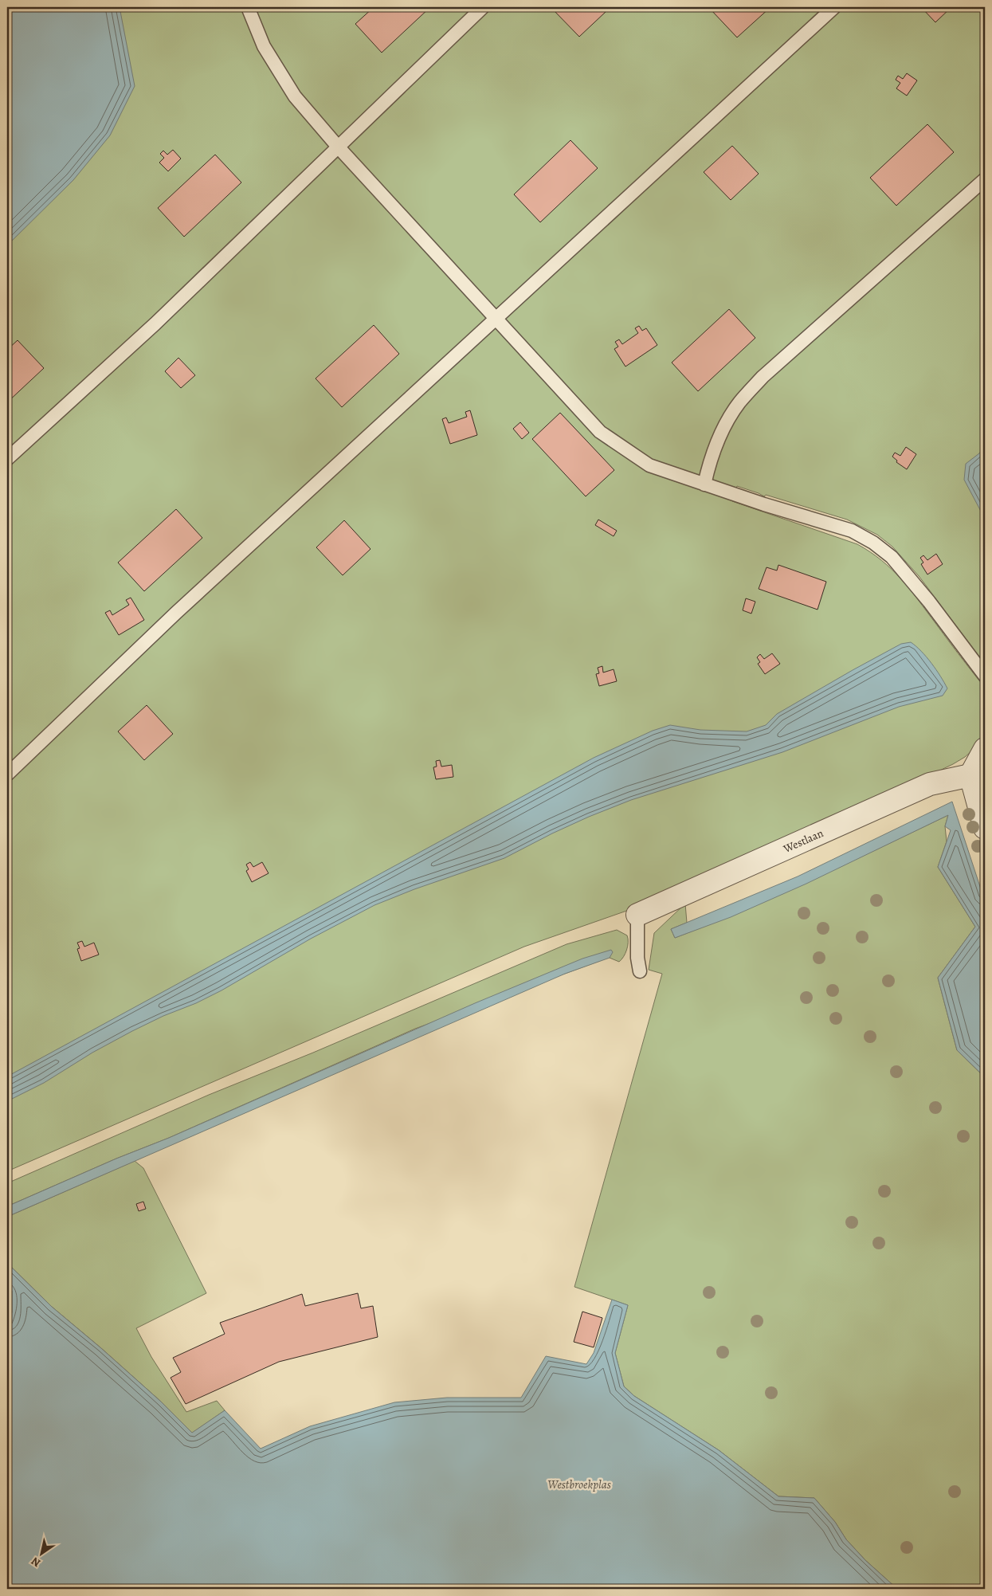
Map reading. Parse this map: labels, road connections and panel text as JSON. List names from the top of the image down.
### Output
{
  "streets": {
    "street": ["Westlaan"]
  },
  "water": ["Westbroekplas"],
  "north": "bottom left"
}
